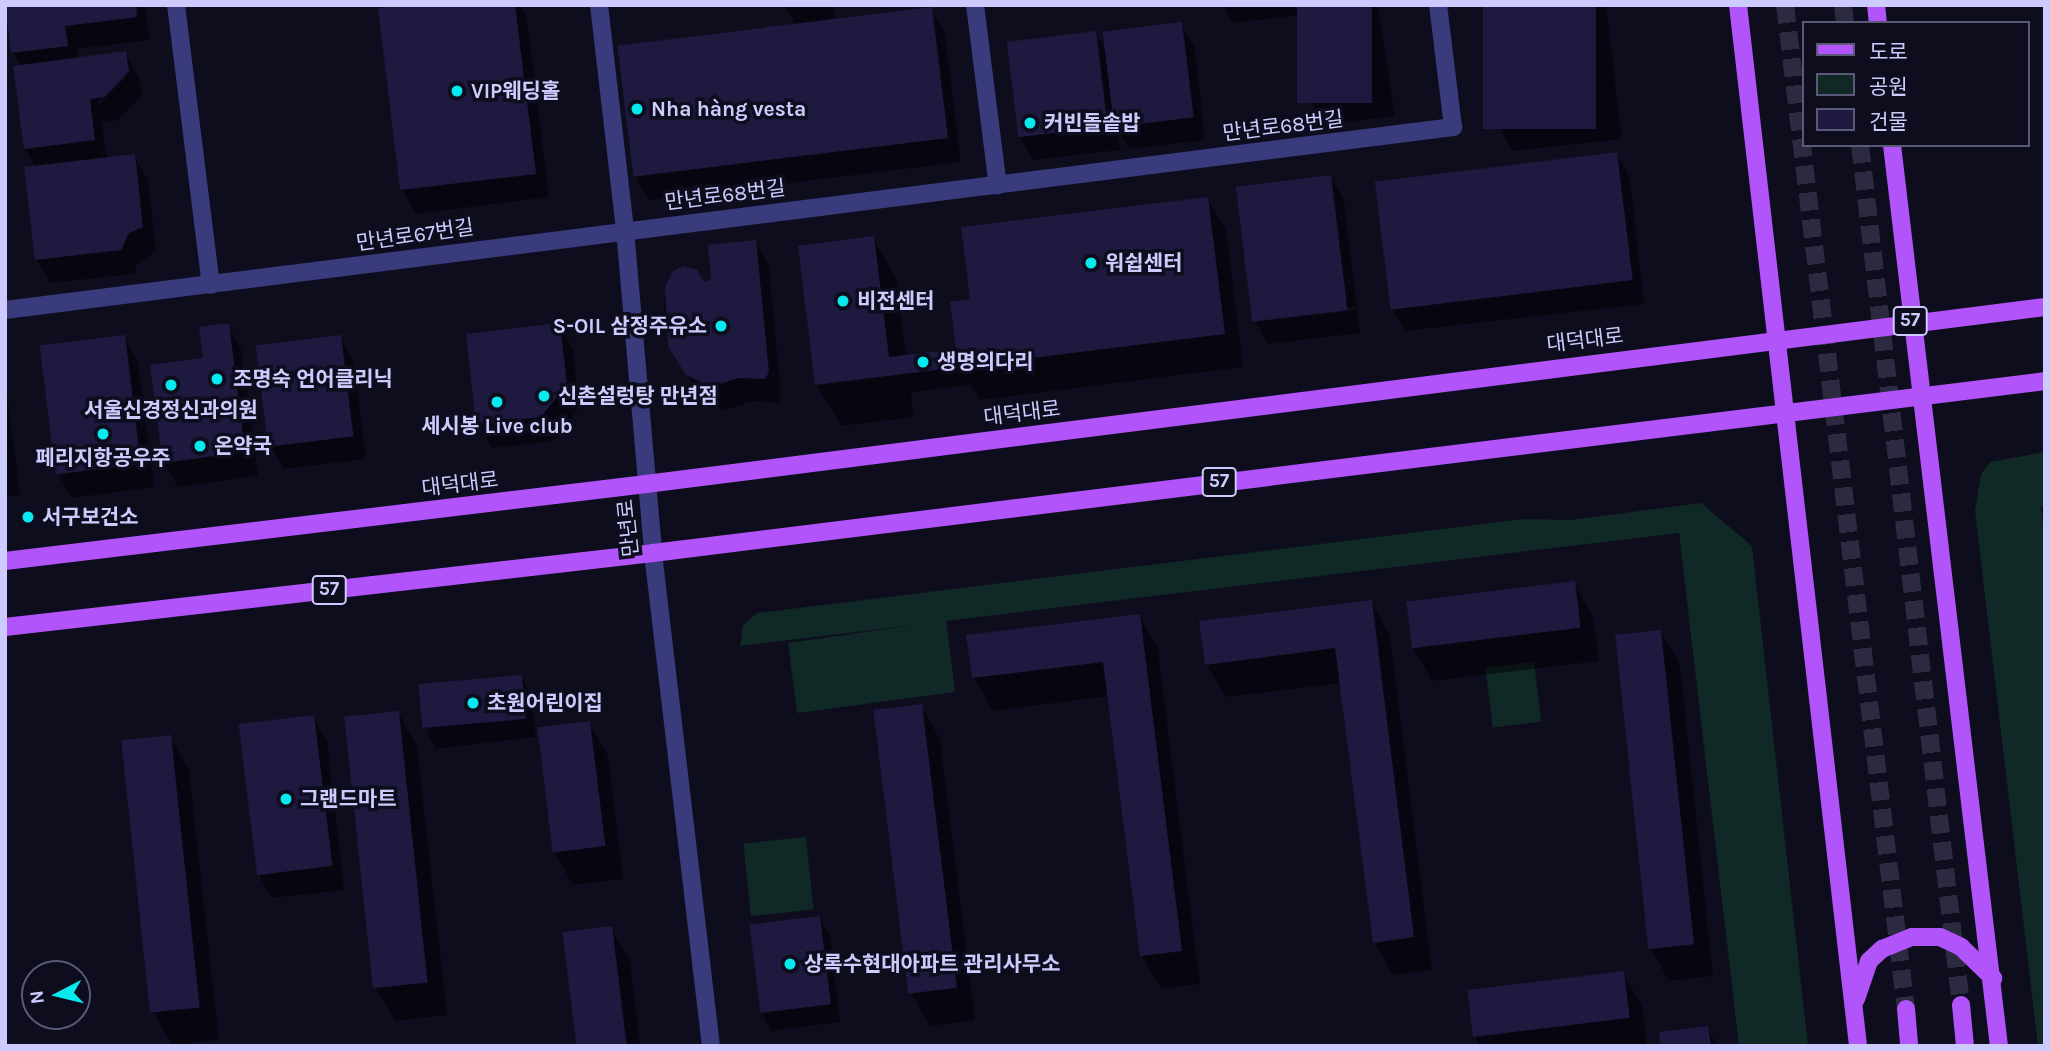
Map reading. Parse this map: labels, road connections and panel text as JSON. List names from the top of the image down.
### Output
{
  "streets": {
    "main road": ["57", "대덕대로"],
    "street": ["만년로68번길", "만년로67번길", "만년로"]
  },
  "crossings": [
    ["만년로68번길", "만년로67번길"],
    ["만년로68번길", "만년로"],
    ["만년로67번길", "만년로"],
    ["57", "만년로"],
    ["대덕대로", "만년로"]
  ],
  "places": [
    "VIP웨딩홀",
    "Nha hàng vesta",
    "커빈돌솥밥",
    "워쉽센터",
    "비전센터",
    "S-OIL 삼정주유소",
    "생명의다리",
    "조명숙 언어클리닉",
    "서울신경정신과의원",
    "신촌설렁탕 만년점",
    "세시봉 Live club",
    "페리지항공우주",
    "온약국",
    "서구보건소",
    "초원어린이집",
    "그랜드마트",
    "상록수현대아파트 관리사무소"
  ],
  "legend": ["도로", "공원", "건물"],
  "north": "left"
}
